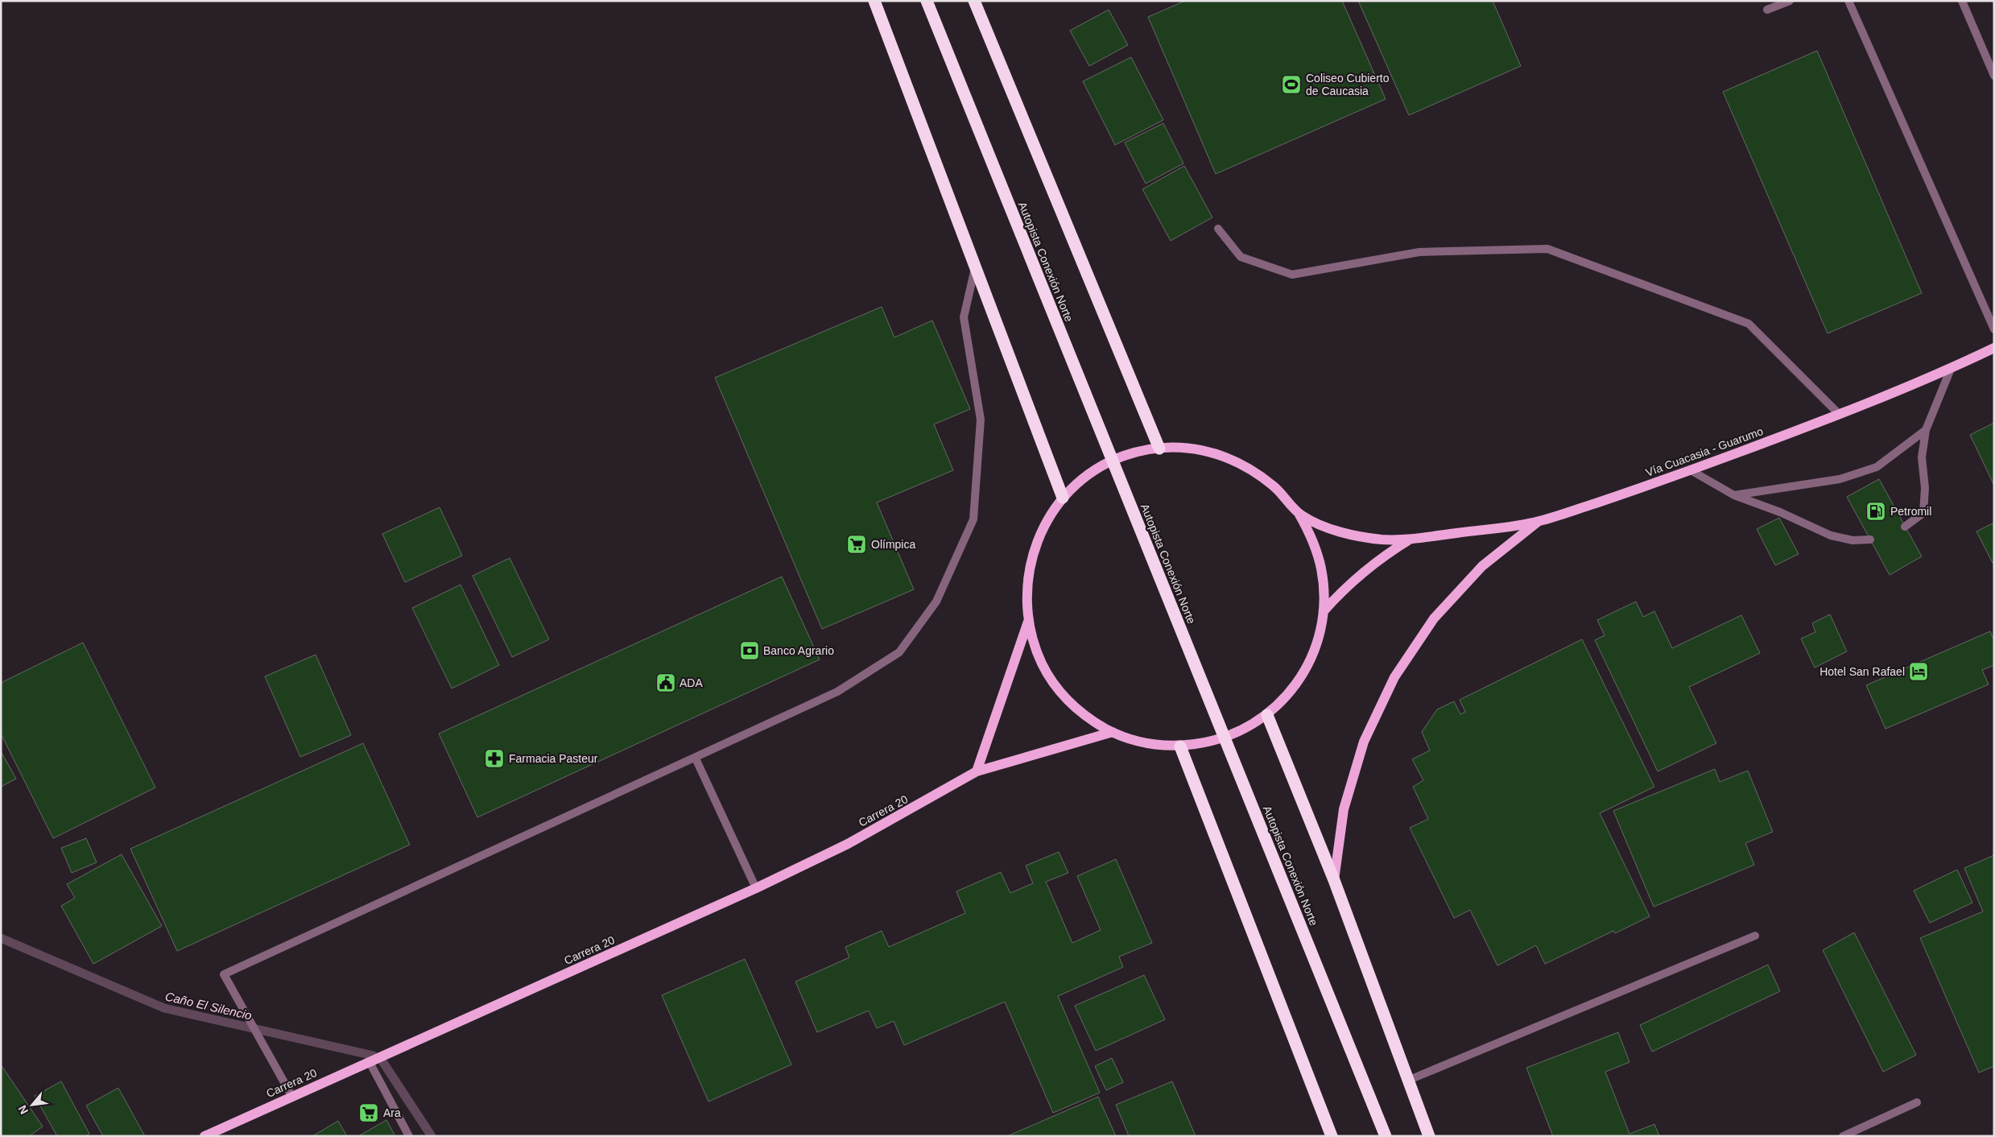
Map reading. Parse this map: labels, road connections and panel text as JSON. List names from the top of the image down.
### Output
{
  "streets": {
    "highway": ["Autopista Conexión Norte"],
    "main road": ["Vía Cuacasia - Guarumo", "Carrera 20"]
  },
  "water": ["Caño El Silencio"],
  "places": {
    "sports": ["Coliseo Cubierto de Caucasia"],
    "fuel station": ["Petromil"],
    "supermarket": ["Olímpica", "Ara"],
    "bank": ["Banco Agrario"],
    "hotel": ["Hotel San Rafael"],
    "public building": ["ADA"],
    "pharmacy": ["Farmacia Pasteur"]
  },
  "north": "bottom left"
}
